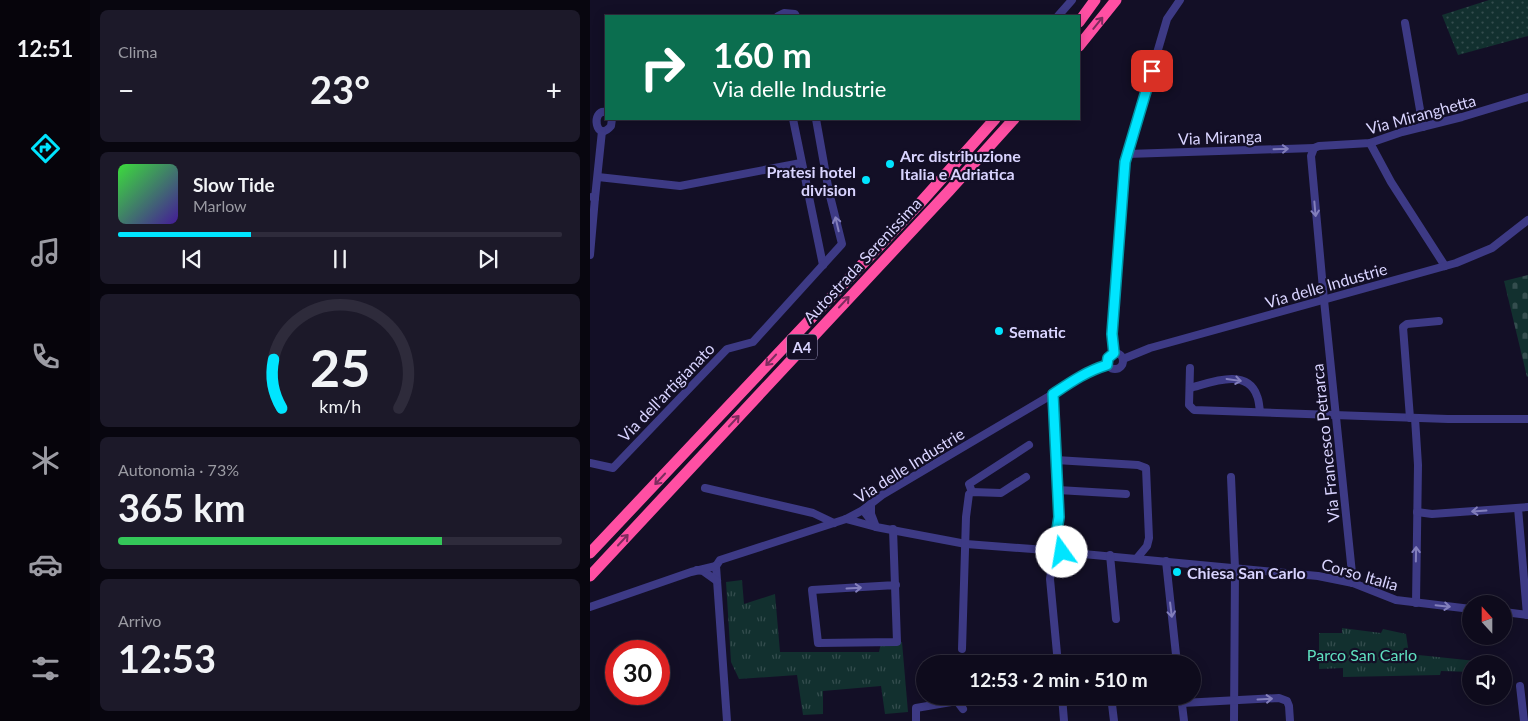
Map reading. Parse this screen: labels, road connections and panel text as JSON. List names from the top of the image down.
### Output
{
  "streets": {
    "highway": ["Autostrada Serenissima", "A4"],
    "street": [
      "Via Miranghetta",
      "Via Miranga",
      "Via delle Industrie",
      "Via dell'artigianato",
      "Via Francesco Petrarca",
      "Corso Italia"
    ]
  },
  "crossings": [
    ["Via Miranghetta", "Via Miranga"],
    ["Via delle Industrie", "Via Francesco Petrarca"],
    ["Via Francesco Petrarca", "Corso Italia"]
  ],
  "one_way": ["Via Miranga"],
  "parks": ["Parco San Carlo"],
  "places": [
    "Arc distribuzione Italia e Adriatica",
    "Pratesi hotel division",
    "Sematic",
    "Chiesa San Carlo"
  ],
  "north": "top",
  "page": {
    "tabs": "12:51",
    "tile": [
      "Clima",
      ["Autonomia · 73%", "365 km"],
      ["Arrivo", "12:53"]
    ],
    "turn": ["160 m", "Via delle Industrie"],
    "heat": ["−", "23°", "+"],
    "song": ["Slow Tide", "Marlow"],
    "limit": "30",
    "trip": "12:53 · 2 min · 510 m",
    "gauge": ["25", "km/h"]
  }
}
